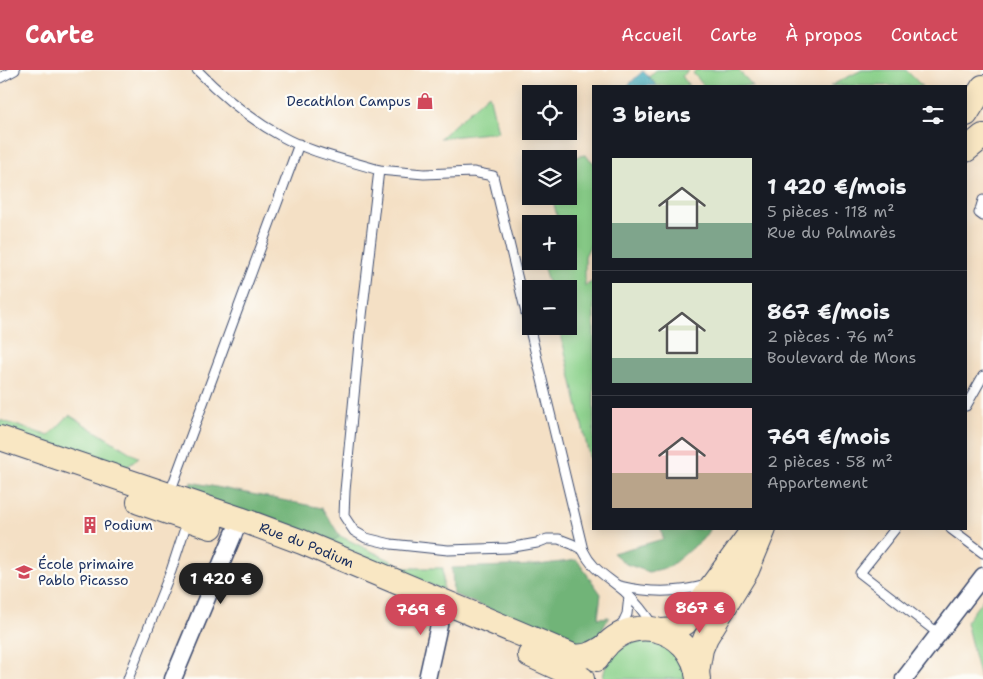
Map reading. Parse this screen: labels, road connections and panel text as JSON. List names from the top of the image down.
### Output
{
  "streets": {
    "street": ["Rue du Podium"]
  },
  "places": {
    "shop": ["Decathlon Campus"],
    "building": ["Podium"],
    "school or university": ["École primaire Pablo Picasso"]
  },
  "page": {
    "header": "Carte",
    "nav": [
      "Accueil",
      "Carte",
      "À propos",
      "Contact"
    ],
    "map_buttons": ["+", "−"],
    "heading": "3 biens",
    "list": [
      {
        "name": "1 420 €/mois",
        "note": "5 pièces · 118 m² · Rue du Palmarès"
      },
      {
        "name": "867 €/mois",
        "note": "2 pièces · 76 m² · Boulevard de Mons"
      },
      {
        "name": "769 €/mois",
        "note": "2 pièces · 58 m² · Appartement"
      }
    ],
    "price": ["1 420 €", "867 €", "769 €"]
  }
}
